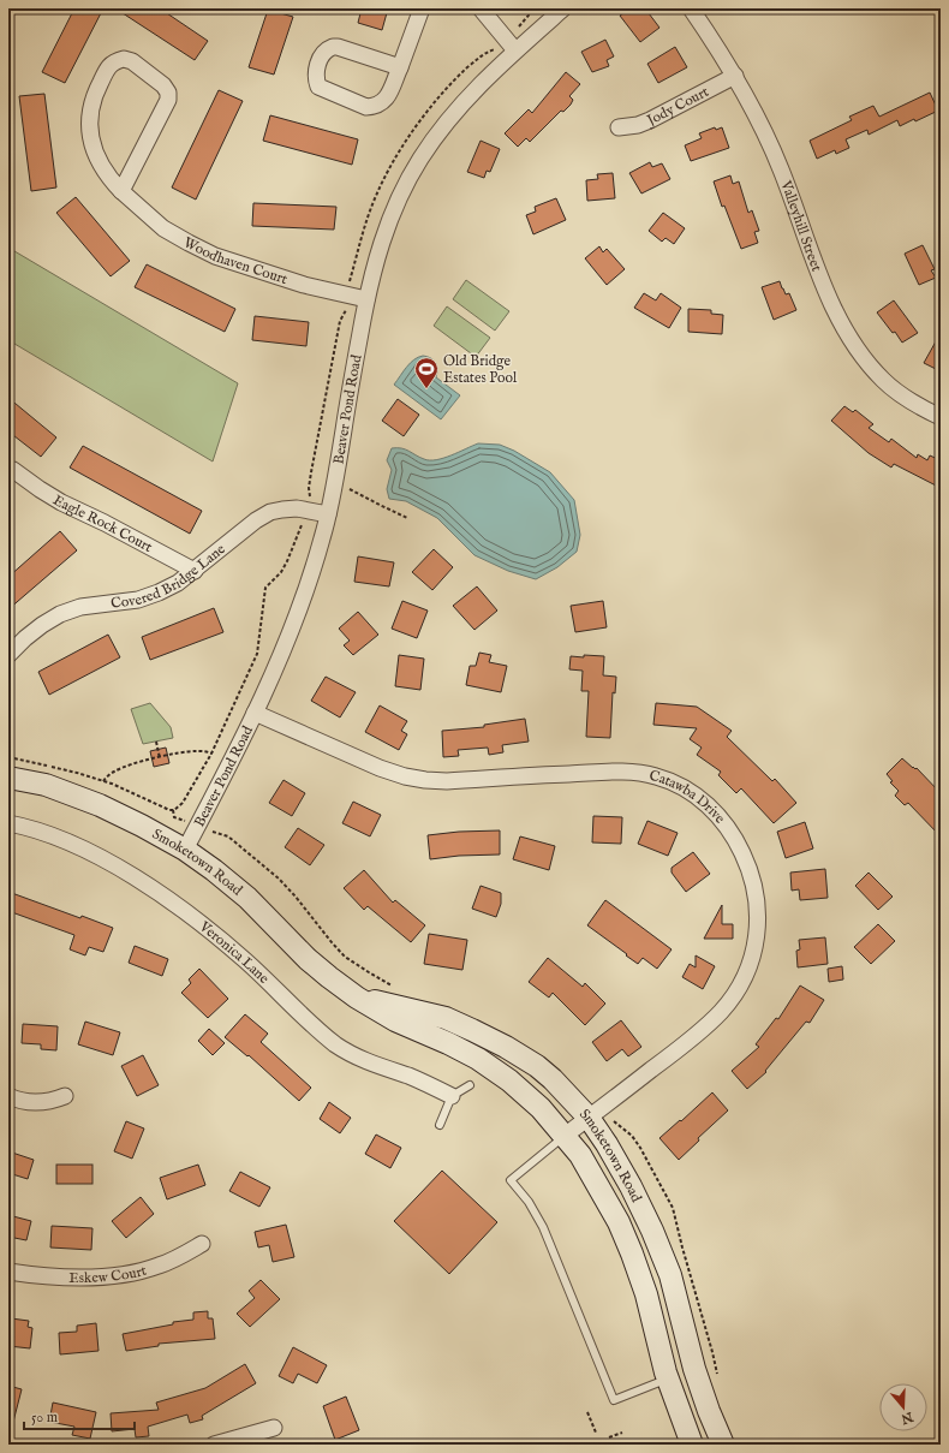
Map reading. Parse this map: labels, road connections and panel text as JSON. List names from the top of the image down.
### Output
{
  "streets": {
    "main road": ["Smoketown Road"],
    "street": [
      "Jody Court",
      "Valleyhill Street",
      "Woodhaven Court",
      "Beaver Pond Road",
      "Eagle Rock Court",
      "Covered Bridge Lane",
      "Catawba Drive",
      "Veronica Lane",
      "Eskew Court"
    ]
  },
  "crossings": [
    ["Jody Court", "Valleyhill Street"],
    ["Woodhaven Court", "Beaver Pond Road"],
    ["Beaver Pond Road", "Covered Bridge Lane"],
    ["Beaver Pond Road", "Catawba Drive"],
    ["Beaver Pond Road", "Smoketown Road"],
    ["Eagle Rock Court", "Covered Bridge Lane"],
    ["Catawba Drive", "Smoketown Road"]
  ],
  "places": {
    "sports": ["Old Bridge Estates Pool"]
  },
  "scale_bar": "50 m",
  "north": "bottom"
}
